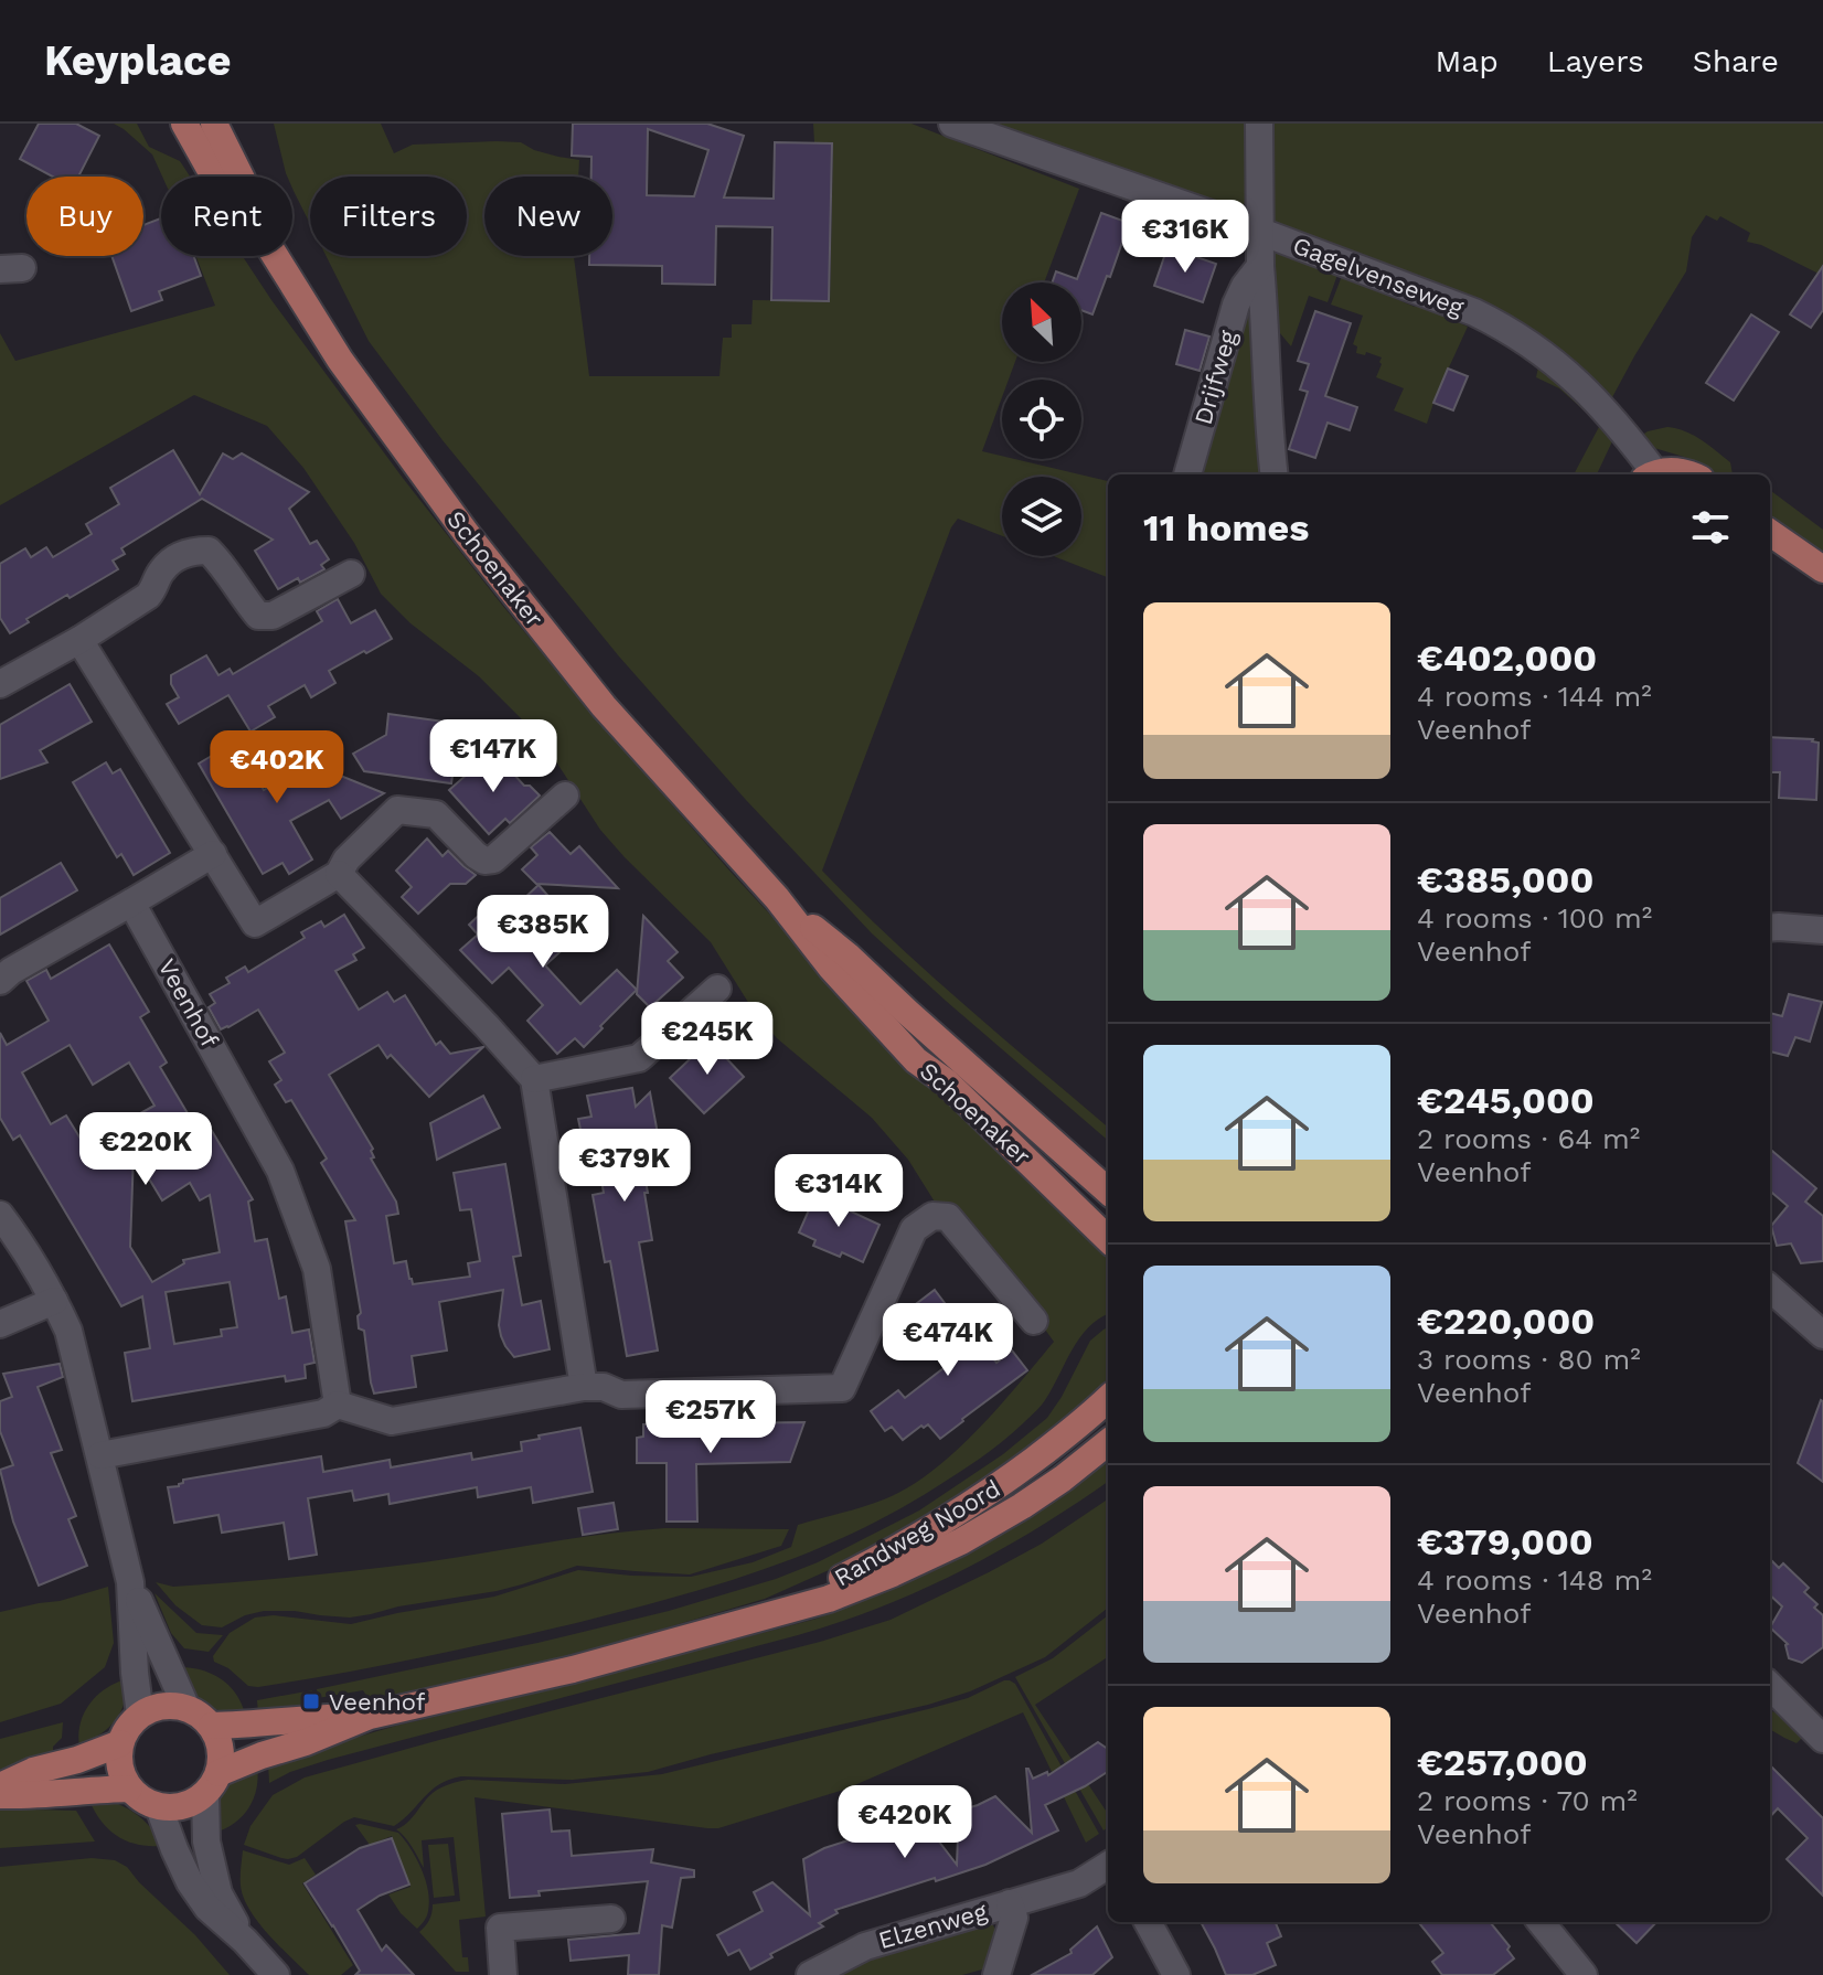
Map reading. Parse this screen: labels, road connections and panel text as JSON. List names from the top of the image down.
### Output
{
  "streets": {
    "main road": ["Gagelvenseweg", "Schoenaker", "Randweg Noord"],
    "street": ["Drijfweg", "Veenhof", "Elzenweg"]
  },
  "places": {
    "transit": ["Veenhof"]
  },
  "north": "top left",
  "page": {
    "header": "Keyplace",
    "nav": ["Map", "Layers", "Share"],
    "chip": [
      "Buy",
      "Rent",
      "Filters",
      "New"
    ],
    "price": [
      "€316K",
      "€147K",
      "€402K",
      "€385K",
      "€245K",
      "€220K",
      "€379K",
      "€314K",
      "€474K",
      "€257K",
      "€420K"
    ],
    "heading": "11 homes",
    "list": [
      {
        "name": "€402,000",
        "note": "4 rooms · 144 m² · Veenhof"
      },
      {
        "name": "€385,000",
        "note": "4 rooms · 100 m² · Veenhof"
      },
      {
        "name": "€245,000",
        "note": "2 rooms · 64 m² · Veenhof"
      },
      {
        "name": "€220,000",
        "note": "3 rooms · 80 m² · Veenhof"
      },
      {
        "name": "€379,000",
        "note": "4 rooms · 148 m² · Veenhof"
      },
      {
        "name": "€257,000",
        "note": "2 rooms · 70 m² · Veenhof"
      }
    ]
  }
}
